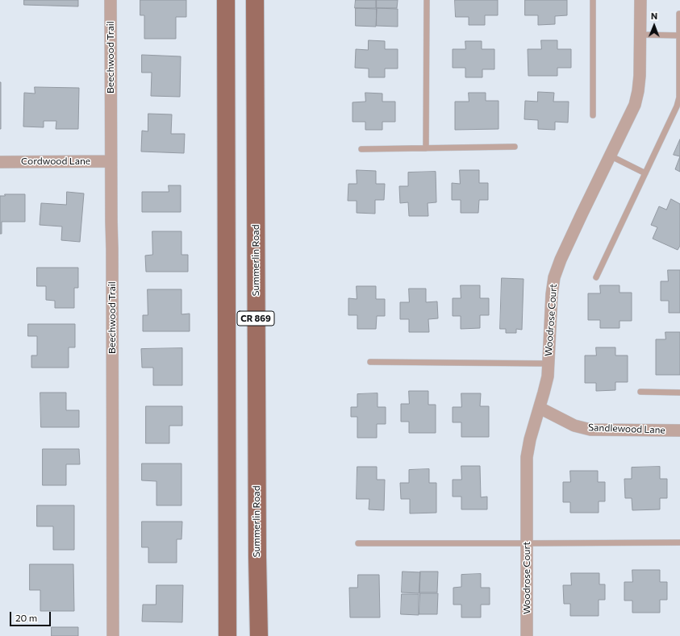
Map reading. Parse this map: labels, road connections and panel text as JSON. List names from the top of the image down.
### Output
{
  "streets": {
    "main road": ["Summerlin Road", "CR 869"],
    "street": [
      "Beechwood Trail",
      "Cordwood Lane",
      "Woodrose Court",
      "Sandlewood Lane"
    ]
  },
  "crossings": [
    ["Beechwood Trail", "Cordwood Lane"],
    ["Woodrose Court", "Sandlewood Lane"]
  ],
  "scale_bar": "20 m",
  "north": "top"
}
